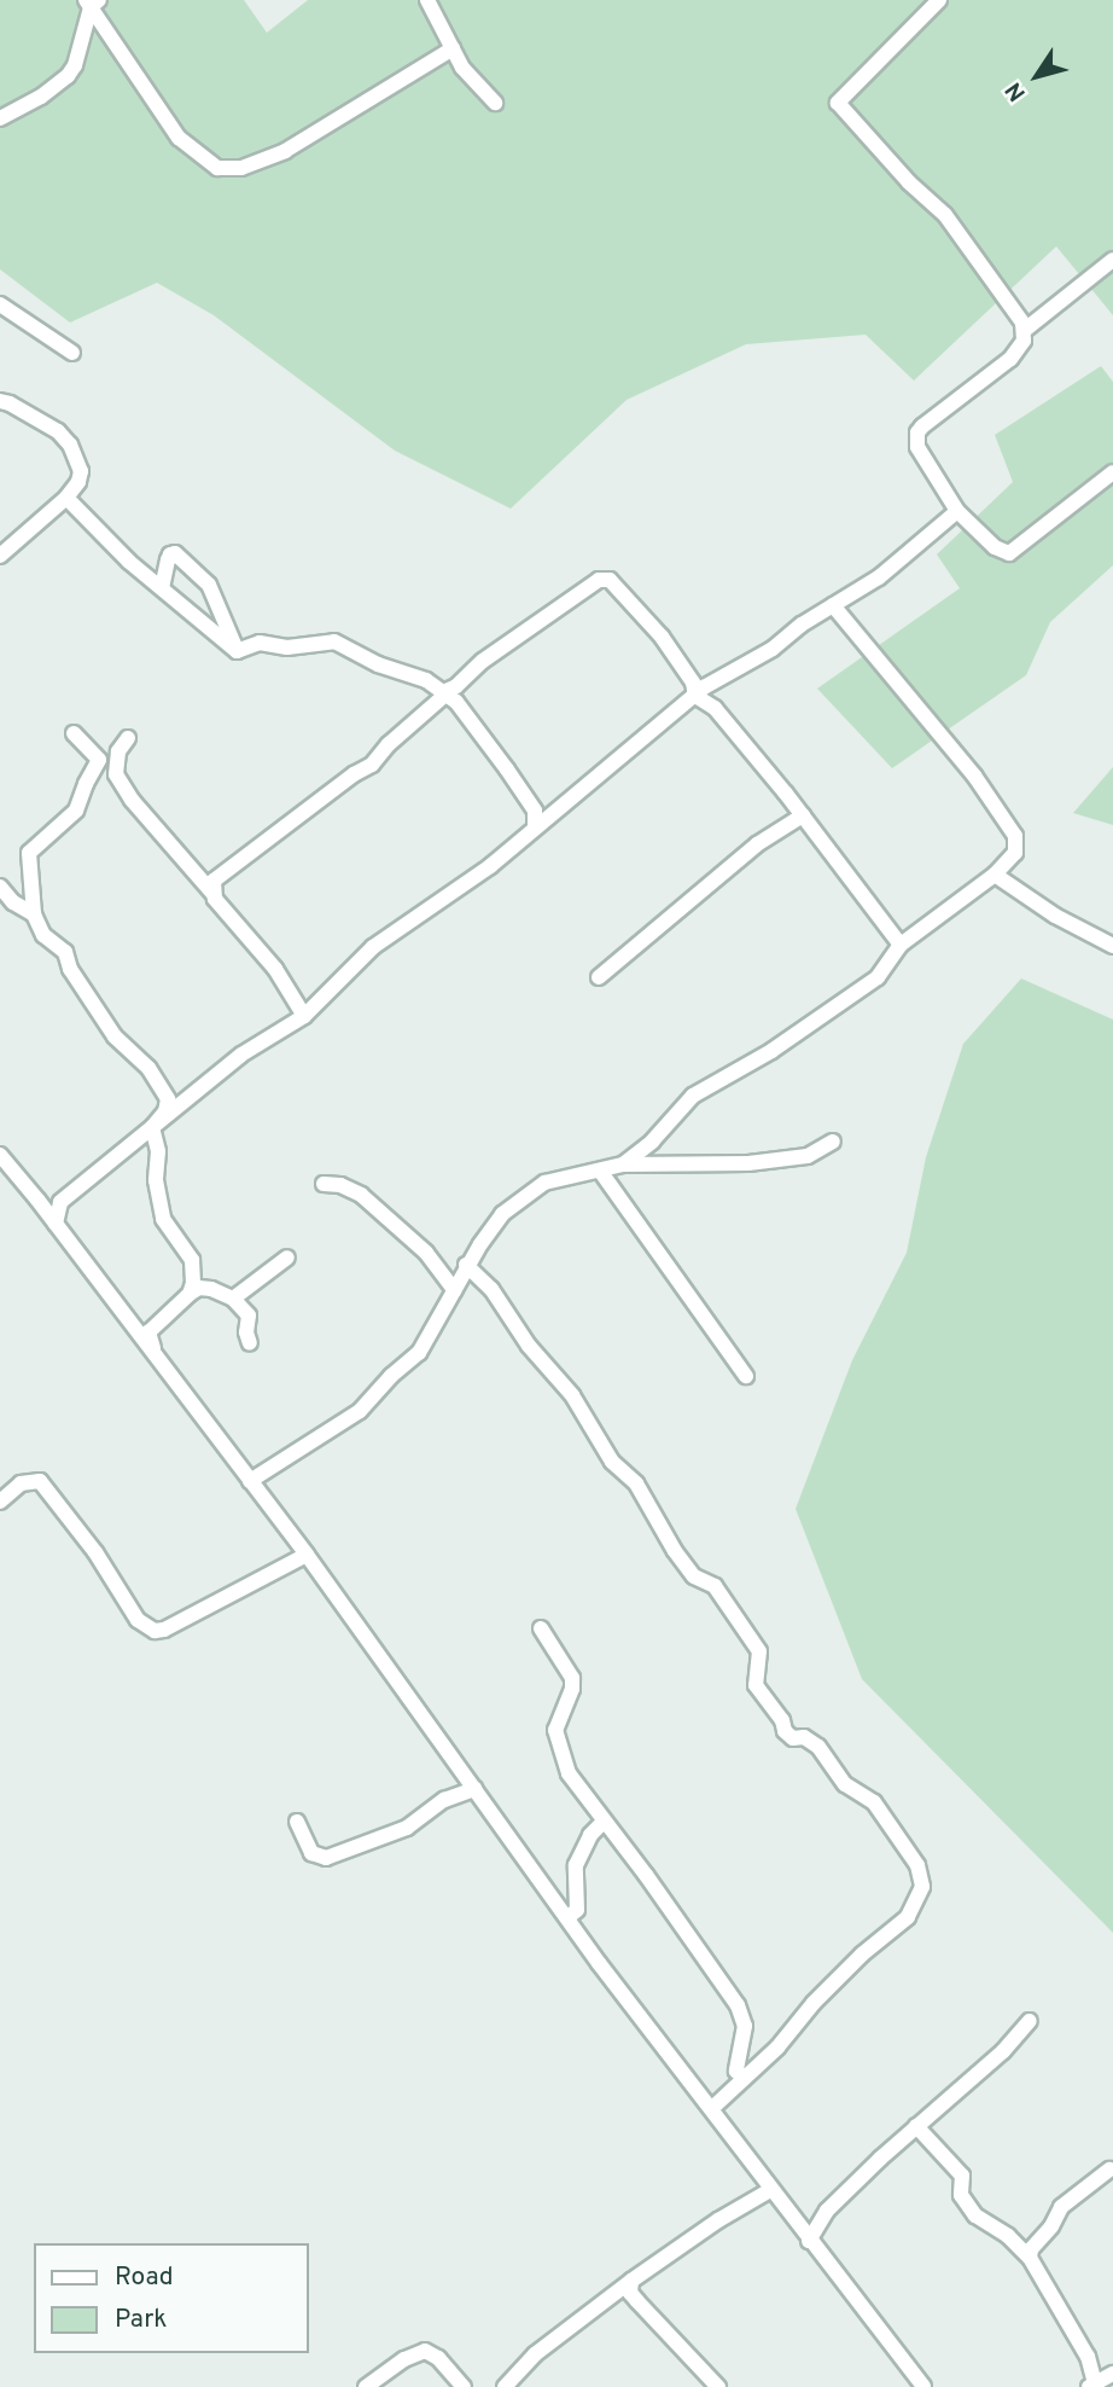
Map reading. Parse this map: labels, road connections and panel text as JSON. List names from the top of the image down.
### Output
{
  "legend": ["Road", "Park"],
  "north": "bottom left"
}
